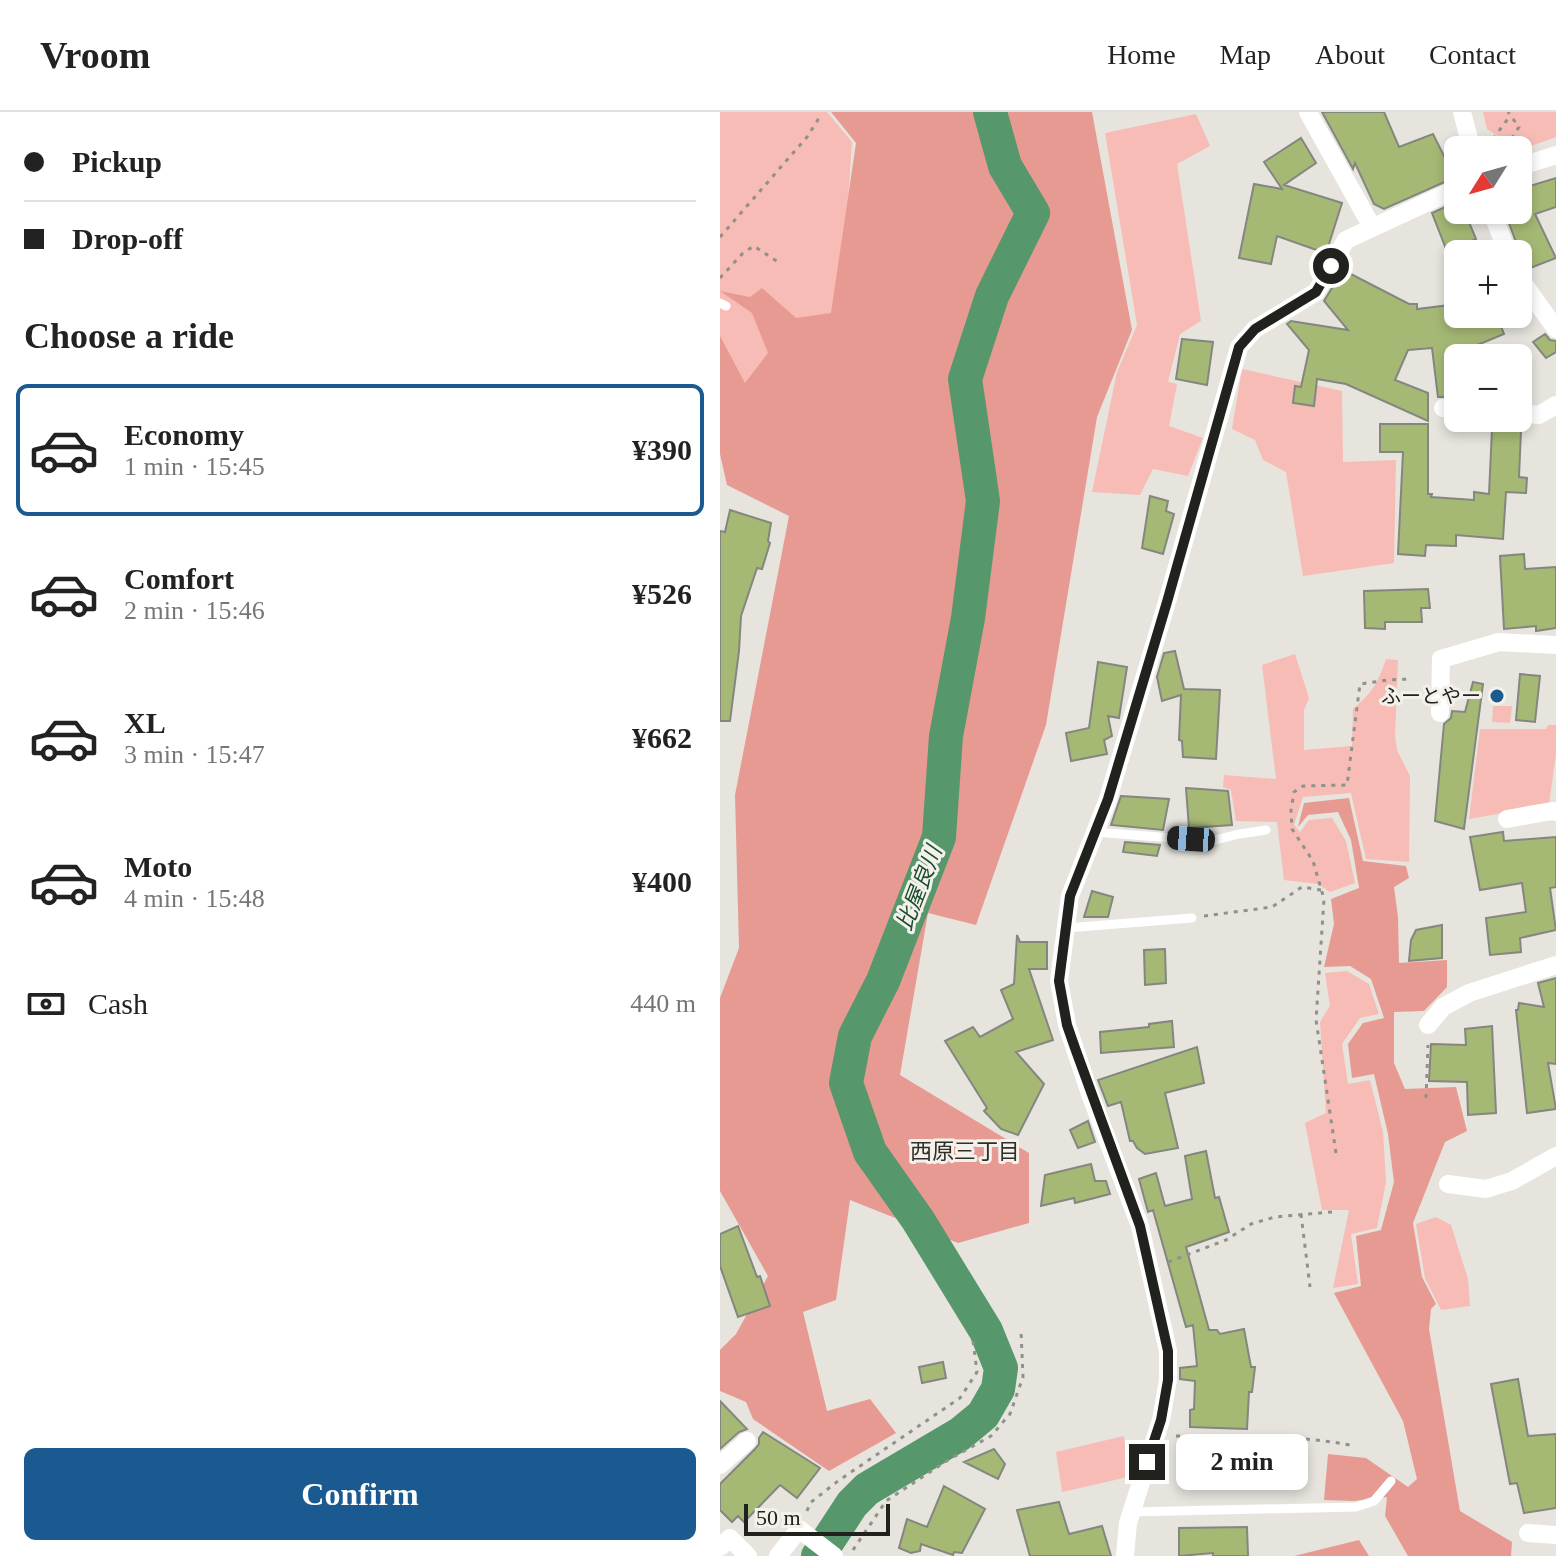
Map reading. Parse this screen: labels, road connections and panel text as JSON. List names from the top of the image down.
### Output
{
  "districts": ["西原三丁目"],
  "water": ["比屋良川"],
  "places": ["ふーとやー"],
  "scale_bar": "50 m",
  "north": "bottom left",
  "page": {
    "header": "Vroom",
    "nav": [
      "Home",
      "Map",
      "About",
      "Contact"
    ],
    "banner": ["Pickup", "Drop-off"],
    "map_buttons": ["+", "−"],
    "heading": "Choose a ride",
    "list": [
      {
        "name": "Economy",
        "note": "1 min · 15:45",
        "value": "¥390"
      },
      {
        "name": "Comfort",
        "note": "2 min · 15:46",
        "value": "¥526"
      },
      {
        "name": "XL",
        "note": "3 min · 15:47",
        "value": "¥662"
      },
      {
        "name": "Moto",
        "note": "4 min · 15:48",
        "value": "¥400"
      }
    ],
    "pay": ["Cash", "440 m"],
    "buttons": "Confirm",
    "bubble": "2 min",
    "scale": "50 m"
  }
}
